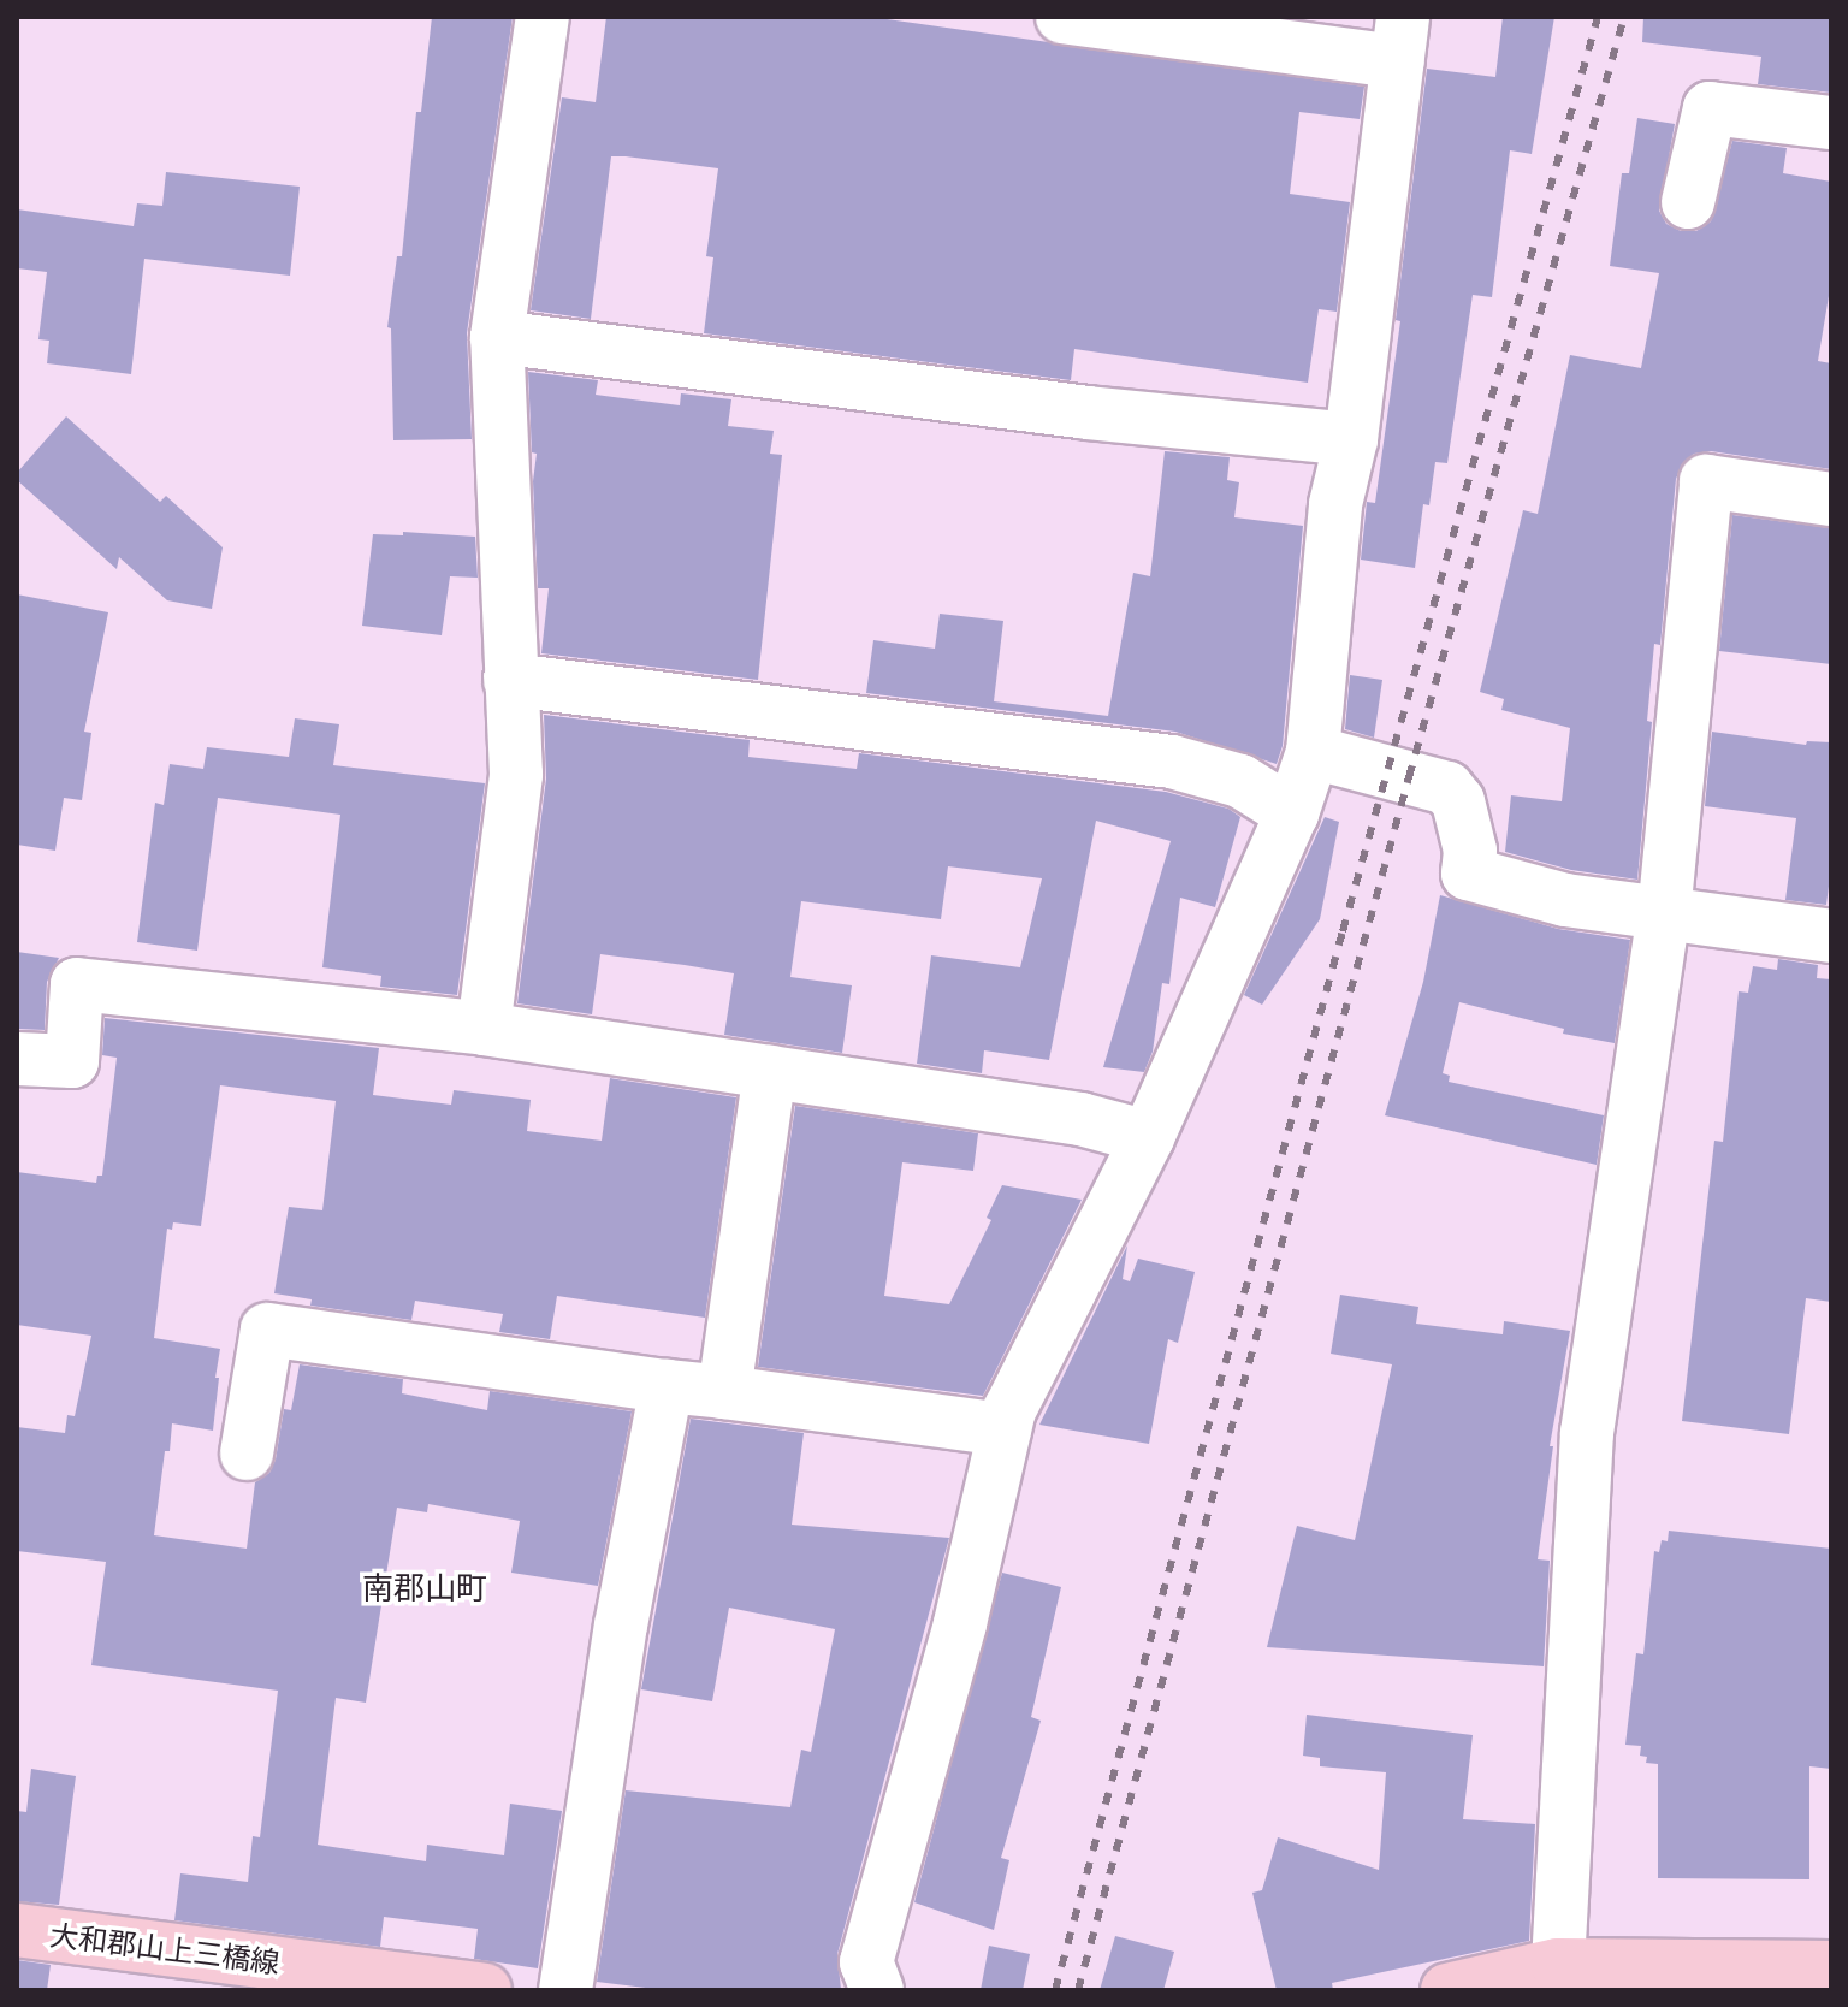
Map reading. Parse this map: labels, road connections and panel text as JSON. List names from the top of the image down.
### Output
{
  "streets": {
    "main road": ["大和郡山上三橋線"]
  },
  "districts": ["南郡山町"]
}
